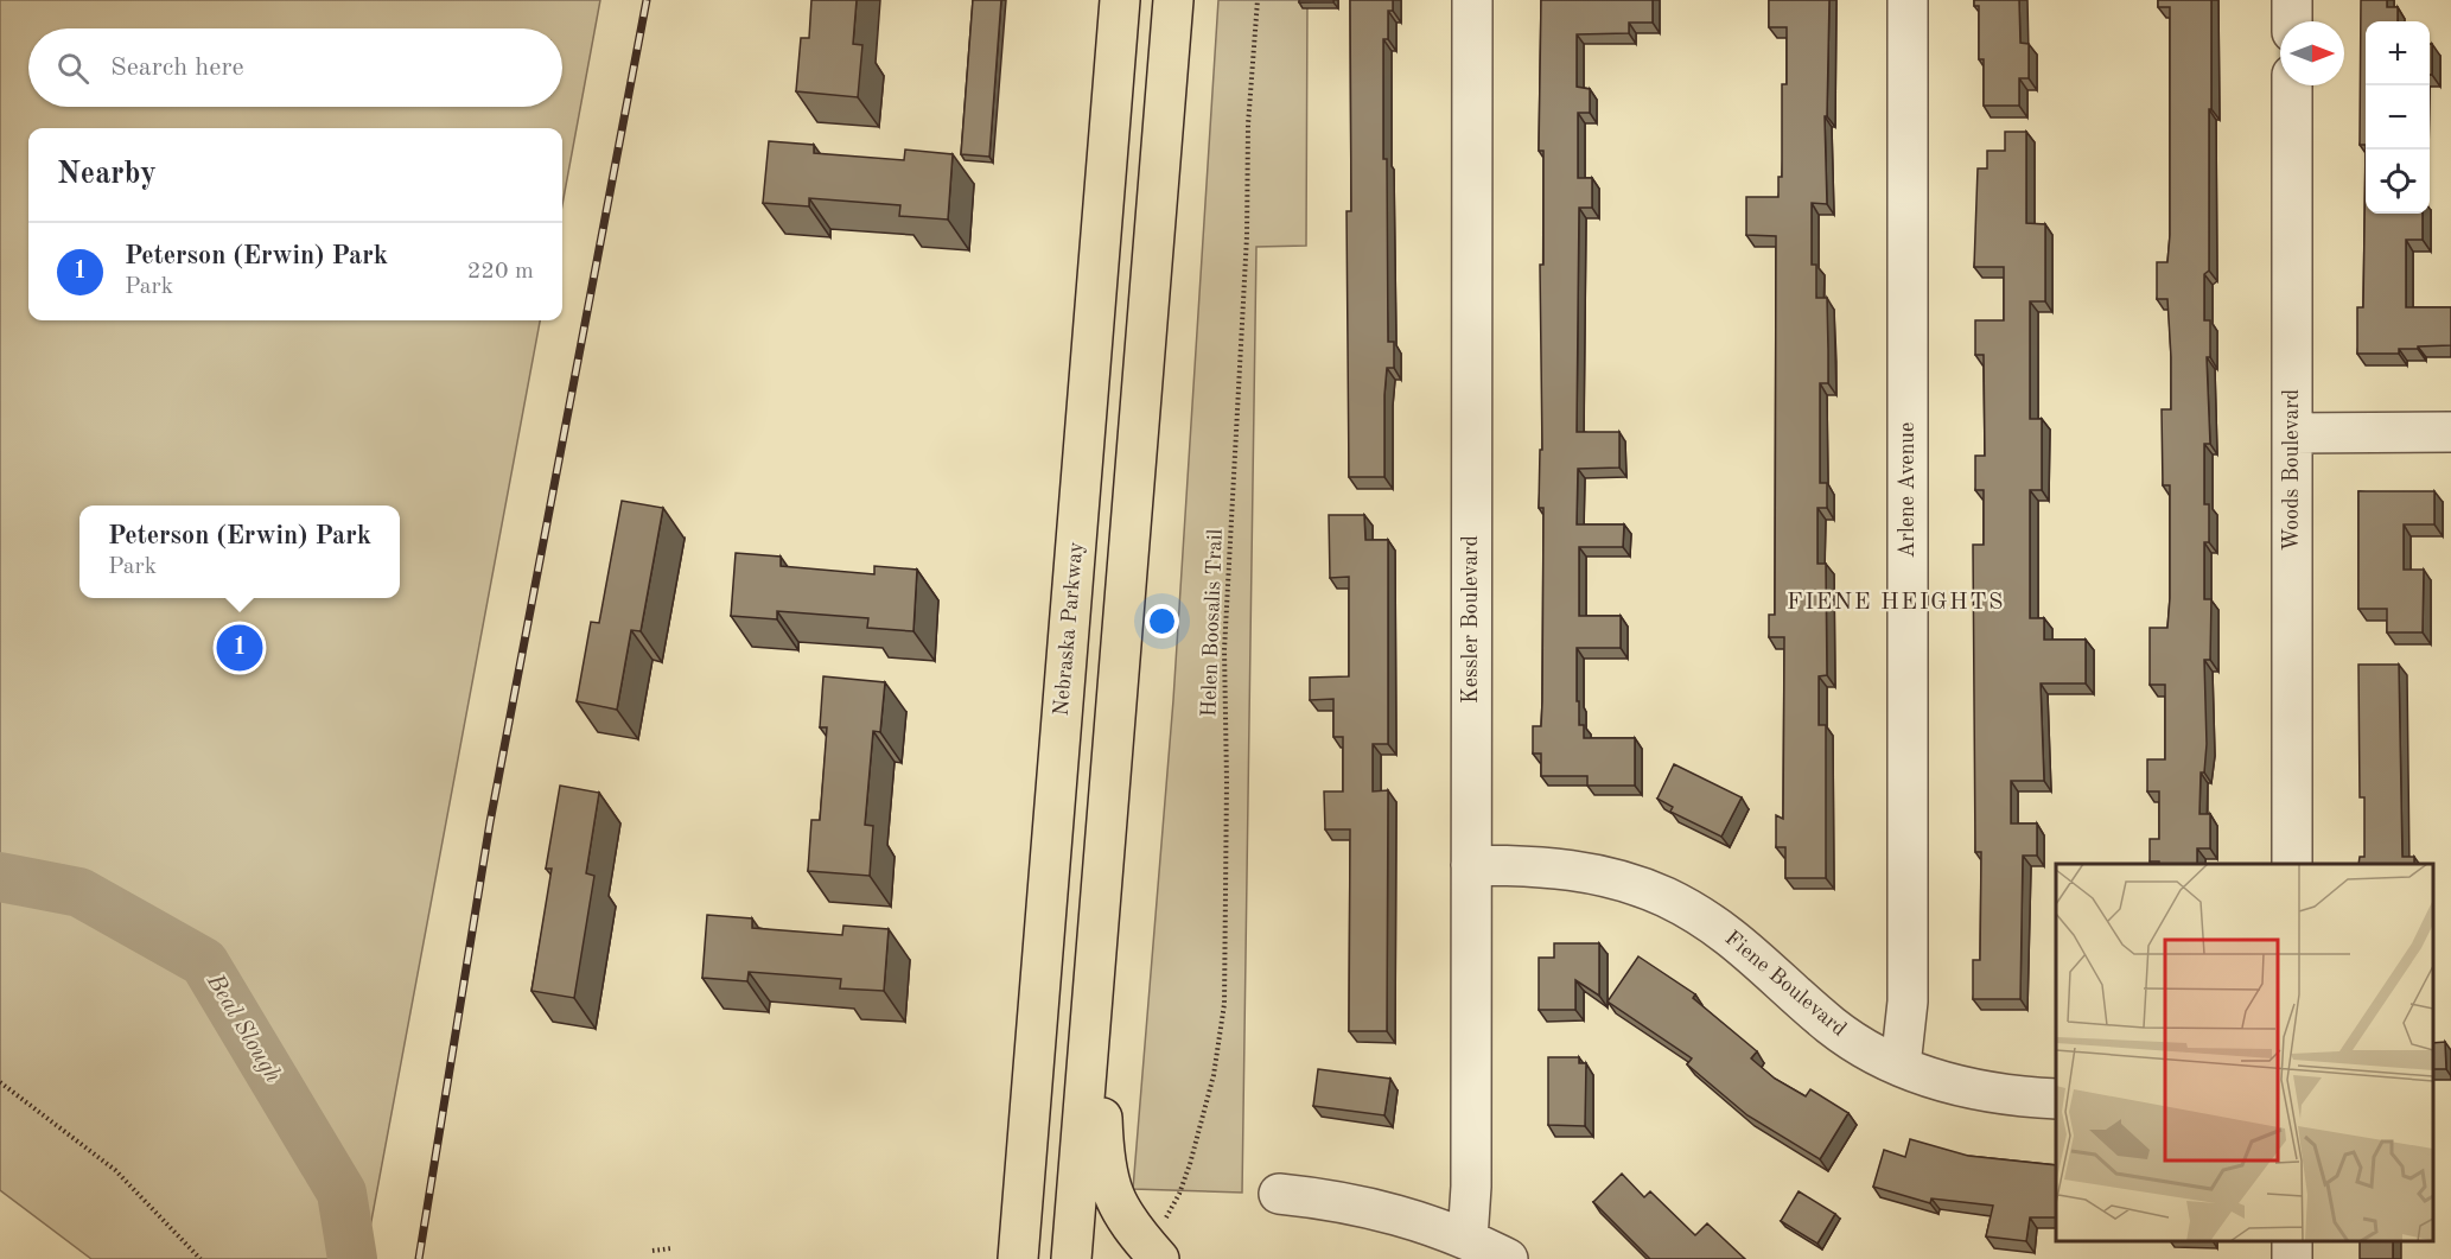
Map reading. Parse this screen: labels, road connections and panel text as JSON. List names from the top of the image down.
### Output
{
  "streets": {
    "main road": ["Nebraska Parkway"],
    "street": [
      "Woods Boulevard",
      "Arlene Avenue",
      "Kessler Boulevard",
      "Fiene Boulevard"
    ],
    "path": ["Helen Boosalis Trail"]
  },
  "crossings": [
    ["Arlene Avenue", "Fiene Boulevard"],
    ["Kessler Boulevard", "Fiene Boulevard"]
  ],
  "districts": ["FIENE HEIGHTS"],
  "water": ["Beal Slough"],
  "north": "right",
  "page": {
    "map_buttons": ["+", "−"],
    "search": "Search here",
    "heading": "Nearby",
    "list": [
      {
        "mark": "1",
        "name": "Peterson (Erwin) Park",
        "note": "Park",
        "value": "220 m"
      }
    ],
    "popup": ["Peterson (Erwin) Park", "Park"],
    "pins": "1"
  }
}
